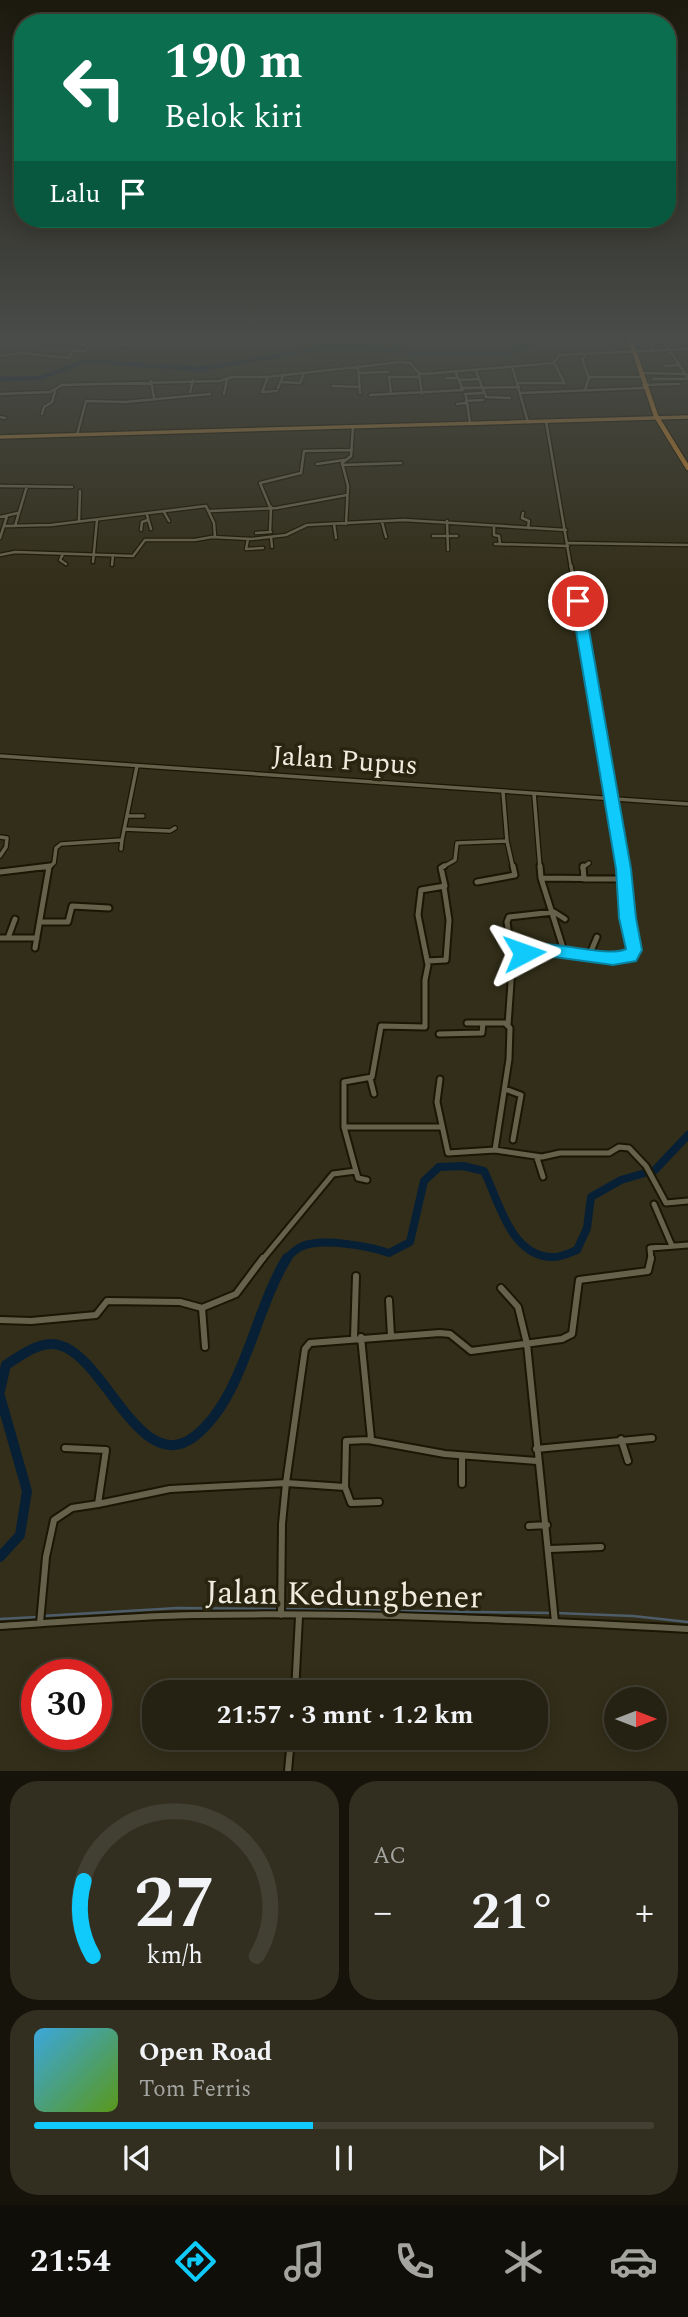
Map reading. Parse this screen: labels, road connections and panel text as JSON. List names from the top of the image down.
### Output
{
  "streets": {
    "street": ["Jalan Pupus", "Jalan Kedungbener"]
  },
  "north": "right",
  "page": {
    "turn": ["190 m", "Belok kiri"],
    "then": "Lalu",
    "limit": "30",
    "trip": "21:57 · 3 mnt · 1.2 km",
    "tile": "AC",
    "heat": ["−", "21°", "+"],
    "song": ["Open Road", "Tom Ferris"],
    "tabs": "21:54",
    "gauge": ["27", "km/h"]
  }
}
